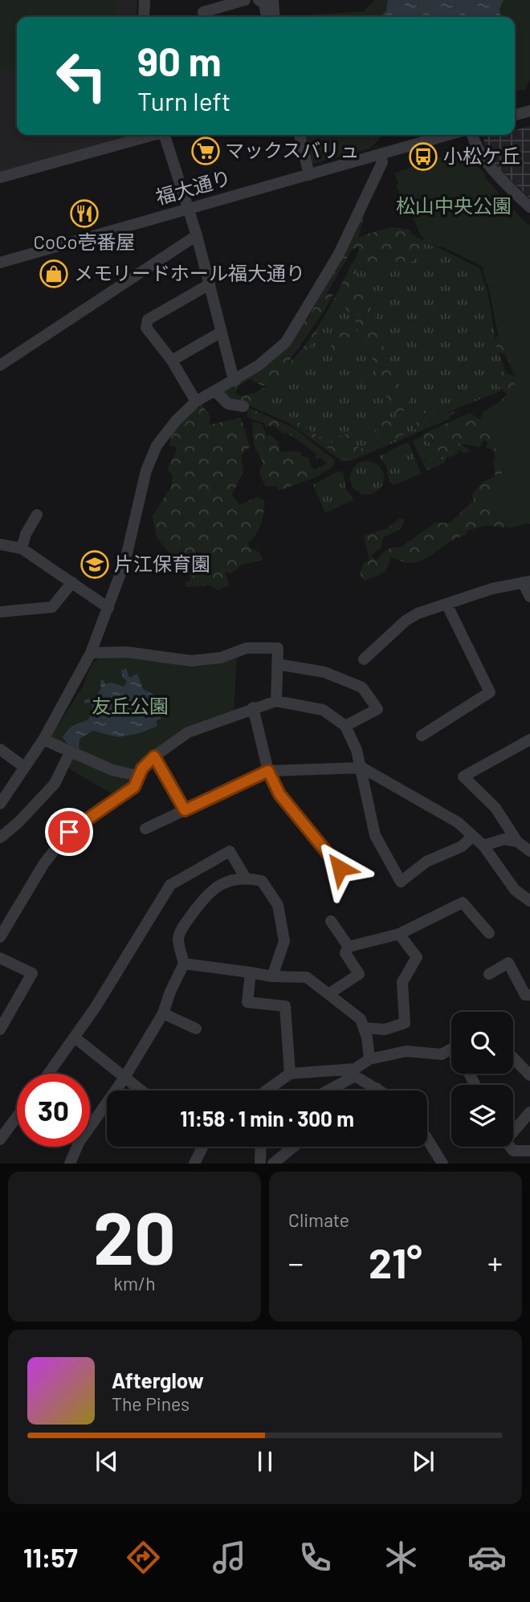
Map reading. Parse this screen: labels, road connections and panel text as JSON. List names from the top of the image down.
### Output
{
  "streets": {
    "street": ["福大通り"]
  },
  "parks": ["松山中央公園", "友丘公園"],
  "places": {
    "supermarket": ["マックスバリュ"],
    "bus stop": ["小松ケ丘"],
    "restaurant": ["CoCo壱番屋"],
    "shop": ["メモリードホール福大通り"],
    "school or university": ["片江保育園"]
  },
  "page": {
    "turn": ["90 m", "Turn left"],
    "limit": "30",
    "trip": "11:58 · 1 min · 300 m",
    "tile": [
      ["20", "km/h"],
      "Climate"
    ],
    "heat": ["−", "21°", "+"],
    "song": ["Afterglow", "The Pines"],
    "tabs": "11:57"
  }
}
